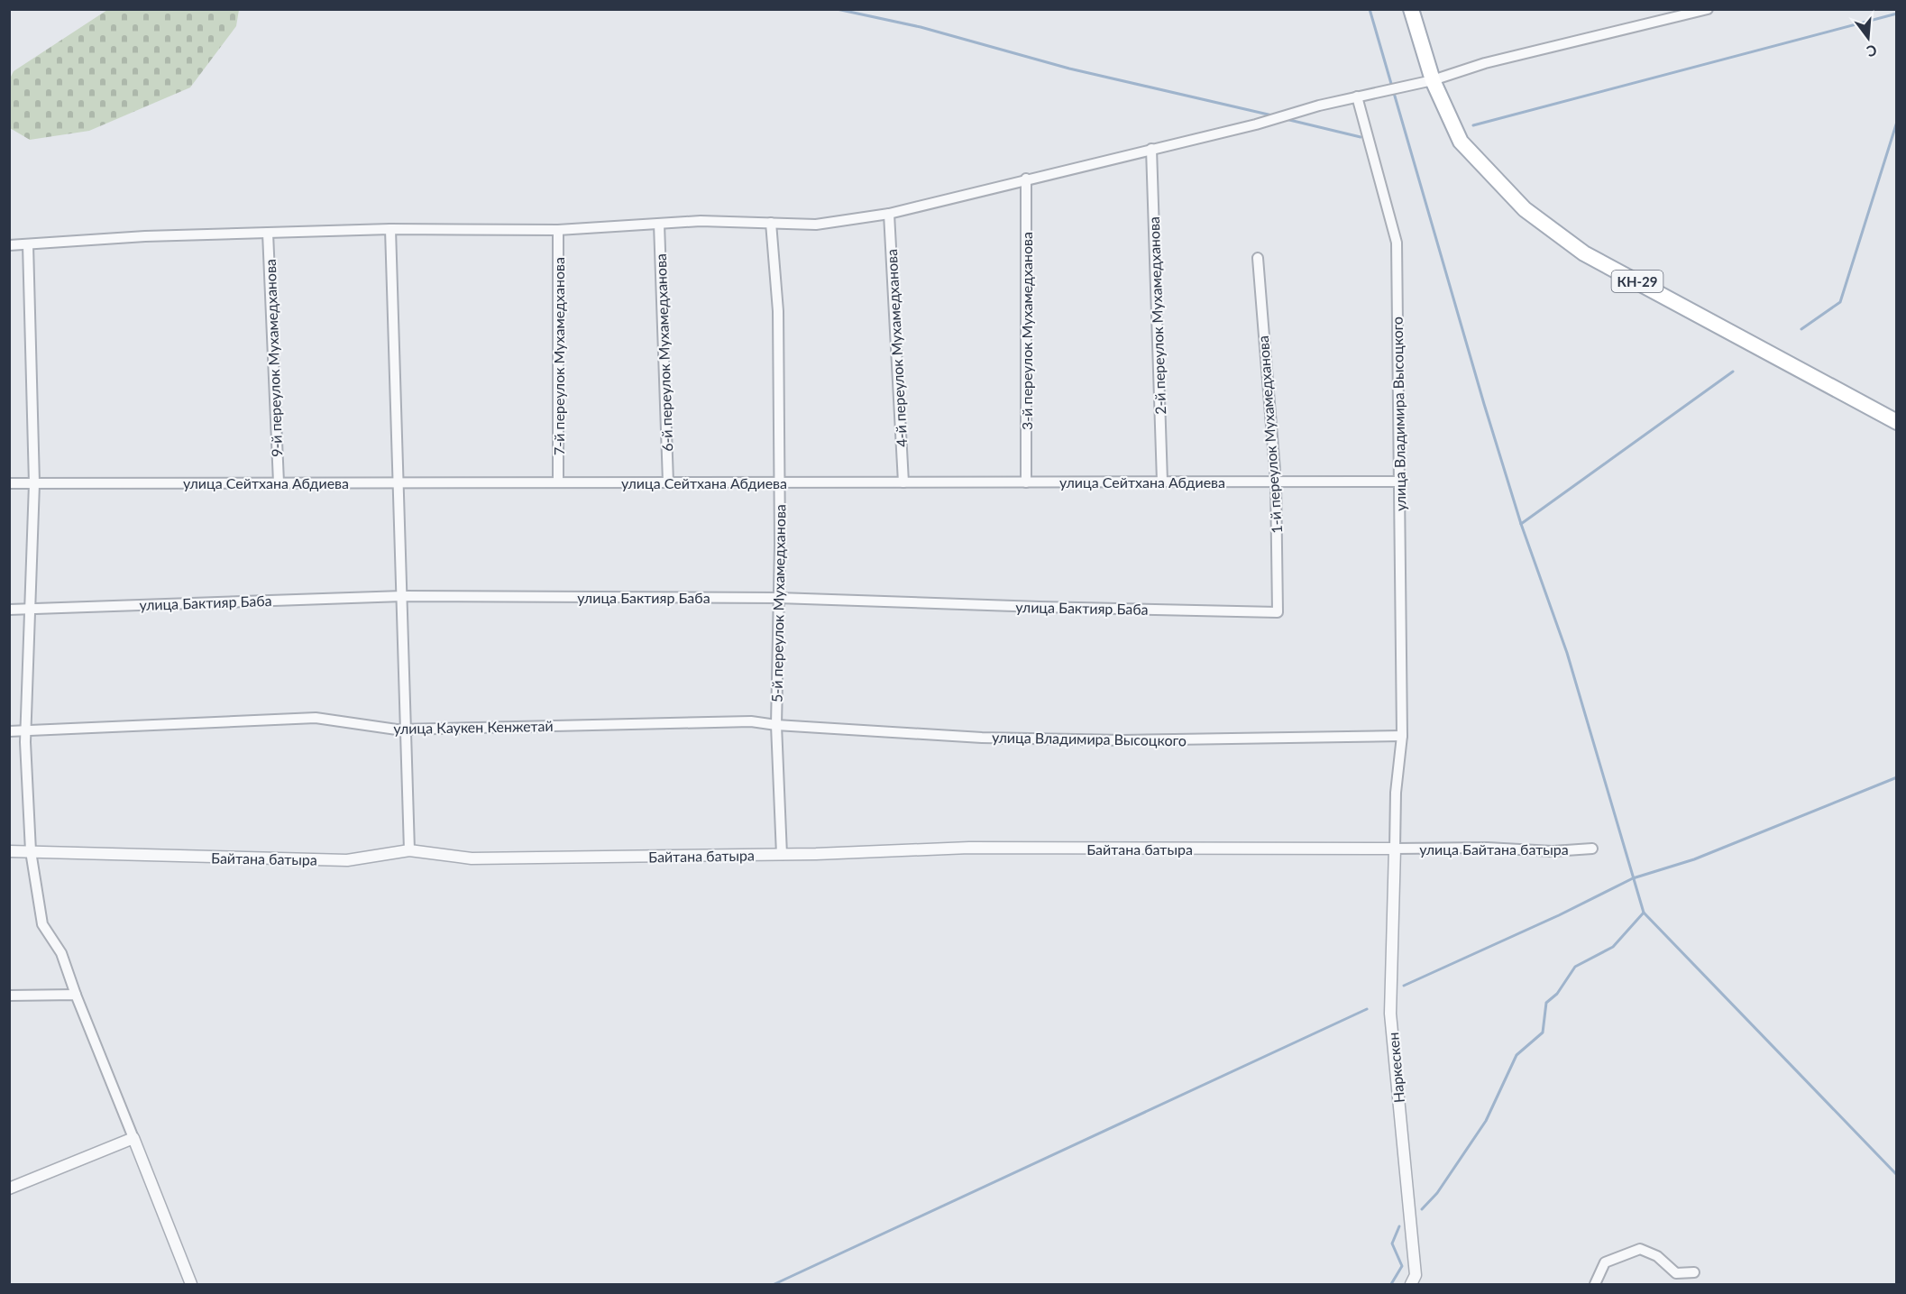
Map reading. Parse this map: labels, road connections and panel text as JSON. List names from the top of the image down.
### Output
{
  "streets": {
    "main road": ["КН-29"],
    "street": [
      "2-й переулок Мухамедханова",
      "3-й переулок Мухамедханова",
      "4-й переулок Мухамедханова",
      "6-й переулок Мухамедханова",
      "7-й переулок Мухамедханова",
      "9-й переулок Мухамедханова",
      "улица Владимира Высоцкого",
      "1-й переулок Мухамедханова",
      "улица Сейтхана Абдиева",
      "улица Бактияр Баба",
      "5-й переулок Мухамедханова",
      "улица Каукен Кенжетай",
      "Байтана батыра",
      "улица Байтана батыра",
      "Наркескен"
    ]
  },
  "crossings": [
    ["2-й переулок Мухамедханова", "улица Сейтхана Абдиева"],
    ["3-й переулок Мухамедханова", "улица Сейтхана Абдиева"],
    ["4-й переулок Мухамедханова", "улица Сейтхана Абдиева"],
    ["6-й переулок Мухамедханова", "улица Сейтхана Абдиева"],
    ["7-й переулок Мухамедханова", "улица Сейтхана Абдиева"],
    ["9-й переулок Мухамедханова", "улица Сейтхана Абдиева"],
    ["улица Владимира Высоцкого", "улица Сейтхана Абдиева"],
    ["улица Владимира Высоцкого", "5-й переулок Мухамедханова"],
    ["улица Владимира Высоцкого", "улица Каукен Кенжетай"],
    ["улица Владимира Высоцкого", "Байтана батыра"],
    ["улица Владимира Высоцкого", "улица Байтана батыра"],
    ["улица Владимира Высоцкого", "Наркескен"],
    ["1-й переулок Мухамедханова", "улица Сейтхана Абдиева"],
    ["1-й переулок Мухамедханова", "улица Бактияр Баба"],
    ["улица Сейтхана Абдиева", "5-й переулок Мухамедханова"],
    ["улица Бактияр Баба", "5-й переулок Мухамедханова"],
    ["5-й переулок Мухамедханова", "улица Каукен Кенжетай"],
    ["5-й переулок Мухамедханова", "Байтана батыра"],
    ["Байтана батыра", "улица Байтана батыра"],
    ["Байтана батыра", "Наркескен"],
    ["улица Байтана батыра", "Наркескен"]
  ],
  "north": "bottom"
}
